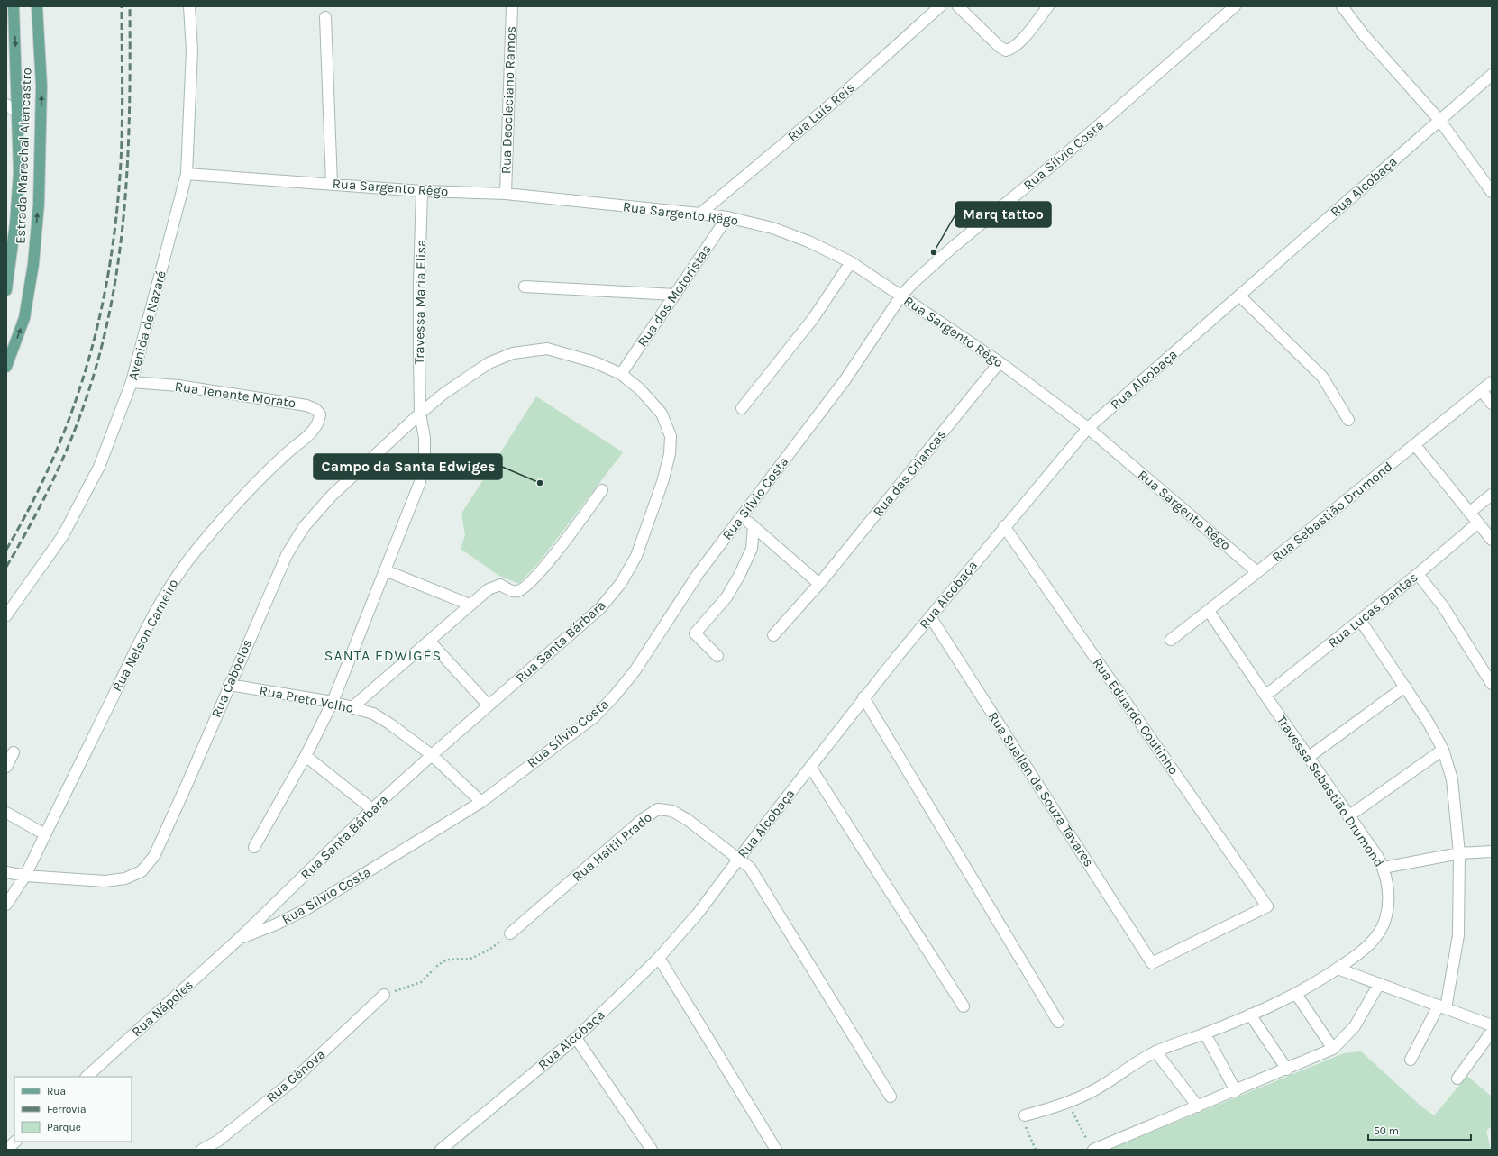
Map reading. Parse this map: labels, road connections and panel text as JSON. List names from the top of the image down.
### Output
{
  "streets": {
    "main road": ["Estrada Marechal Alencastro"],
    "street": [
      "Rua Deocleciano Ramos",
      "Rua Luís Reis",
      "Rua Sílvio Costa",
      "Rua Alcobaça",
      "Rua Sargento Rêgo",
      "Rua dos Motoristas",
      "Travessa Maria Elisa",
      "Avenida de Nazaré",
      "Rua Tenente Morato",
      "Rua das Criancas",
      "Rua Sebastião Drumond",
      "Rua Lucas Dantas",
      "Rua Nelson Carneiro",
      "Rua Santa Bárbara",
      "Rua Caboclos",
      "Rua Preto Velho",
      "Rua Eduardo Coutinho",
      "Rua Suellen de Souza Tavares",
      "Travessa Sebastião Drumond",
      "Rua Haitil Prado",
      "Rua Nápoles",
      "Rua Gênova"
    ]
  },
  "crossings": [
    ["Rua Deocleciano Ramos", "Rua Sargento Rêgo"],
    ["Rua Luís Reis", "Rua Sargento Rêgo"],
    ["Rua Sílvio Costa", "Rua Sargento Rêgo"],
    ["Rua Sílvio Costa", "Rua Santa Bárbara"],
    ["Rua Sílvio Costa", "Rua Preto Velho"],
    ["Rua Sílvio Costa", "Rua Nápoles"],
    ["Rua Alcobaça", "Rua Sargento Rêgo"],
    ["Rua Alcobaça", "Rua Eduardo Coutinho"],
    ["Rua Alcobaça", "Rua Suellen de Souza Tavares"],
    ["Rua Alcobaça", "Rua Haitil Prado"],
    ["Rua Sargento Rêgo", "Rua dos Motoristas"],
    ["Rua Sargento Rêgo", "Travessa Maria Elisa"],
    ["Rua Sargento Rêgo", "Avenida de Nazaré"],
    ["Rua Sargento Rêgo", "Rua das Criancas"],
    ["Rua Sargento Rêgo", "Rua Sebastião Drumond"],
    ["Rua dos Motoristas", "Rua Santa Bárbara"],
    ["Travessa Maria Elisa", "Rua Santa Bárbara"],
    ["Travessa Maria Elisa", "Rua Caboclos"],
    ["Travessa Maria Elisa", "Rua Preto Velho"],
    ["Avenida de Nazaré", "Rua Tenente Morato"],
    ["Rua Tenente Morato", "Rua Nelson Carneiro"],
    ["Rua Sebastião Drumond", "Travessa Sebastião Drumond"],
    ["Rua Lucas Dantas", "Travessa Sebastião Drumond"],
    ["Rua Nelson Carneiro", "Rua Caboclos"],
    ["Rua Santa Bárbara", "Rua Caboclos"],
    ["Rua Santa Bárbara", "Rua Preto Velho"],
    ["Rua Santa Bárbara", "Rua Nápoles"],
    ["Rua Caboclos", "Rua Preto Velho"],
    ["Rua Eduardo Coutinho", "Rua Suellen de Souza Tavares"]
  ],
  "districts": ["SANTA EDWIGES"],
  "places": ["Marq tattoo", "Campo da Santa Edwiges"],
  "legend": ["Rua", "Ferrovia", "Parque"],
  "scale_bar": "50 m"
}
